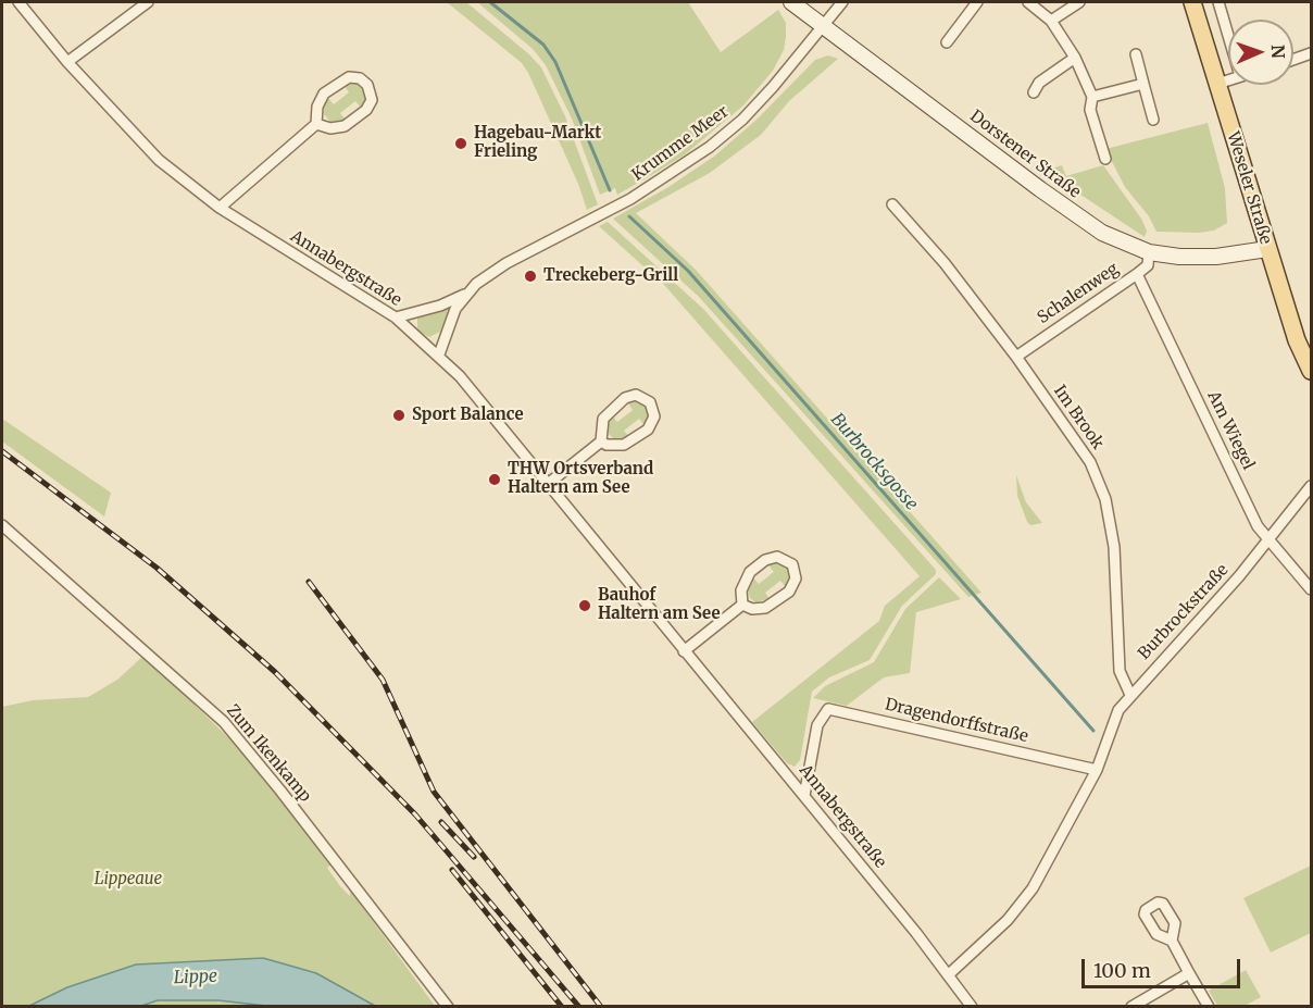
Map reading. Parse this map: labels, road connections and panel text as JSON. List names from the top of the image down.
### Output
{
  "streets": {
    "main road": ["Dorstener Straße", "Weseler Straße"],
    "street": [
      "Krumme Meer",
      "Annabergstraße",
      "Schalenweg",
      "Im Brook",
      "Am Wiegel",
      "Burbrockstraße",
      "Dragendorffstraße",
      "Zum Ikenkamp"
    ]
  },
  "crossings": [
    ["Krumme Meer", "Dorstener Straße"],
    ["Krumme Meer", "Annabergstraße"],
    ["Dorstener Straße", "Weseler Straße"],
    ["Dorstener Straße", "Schalenweg"],
    ["Annabergstraße", "Burbrockstraße"],
    ["Annabergstraße", "Dragendorffstraße"],
    ["Schalenweg", "Im Brook"],
    ["Schalenweg", "Am Wiegel"],
    ["Im Brook", "Burbrockstraße"],
    ["Am Wiegel", "Burbrockstraße"],
    ["Burbrockstraße", "Dragendorffstraße"]
  ],
  "water": ["Burbrocksgosse", "Lippe"],
  "parks": ["Lippeaue"],
  "places": [
    "Hagebau-Markt Frieling",
    "Treckeberg-Grill",
    "Sport Balance",
    "THW Ortsverband Haltern am See",
    "Bauhof Haltern am See"
  ],
  "scale_bar": "100 m",
  "north": "right"
}
